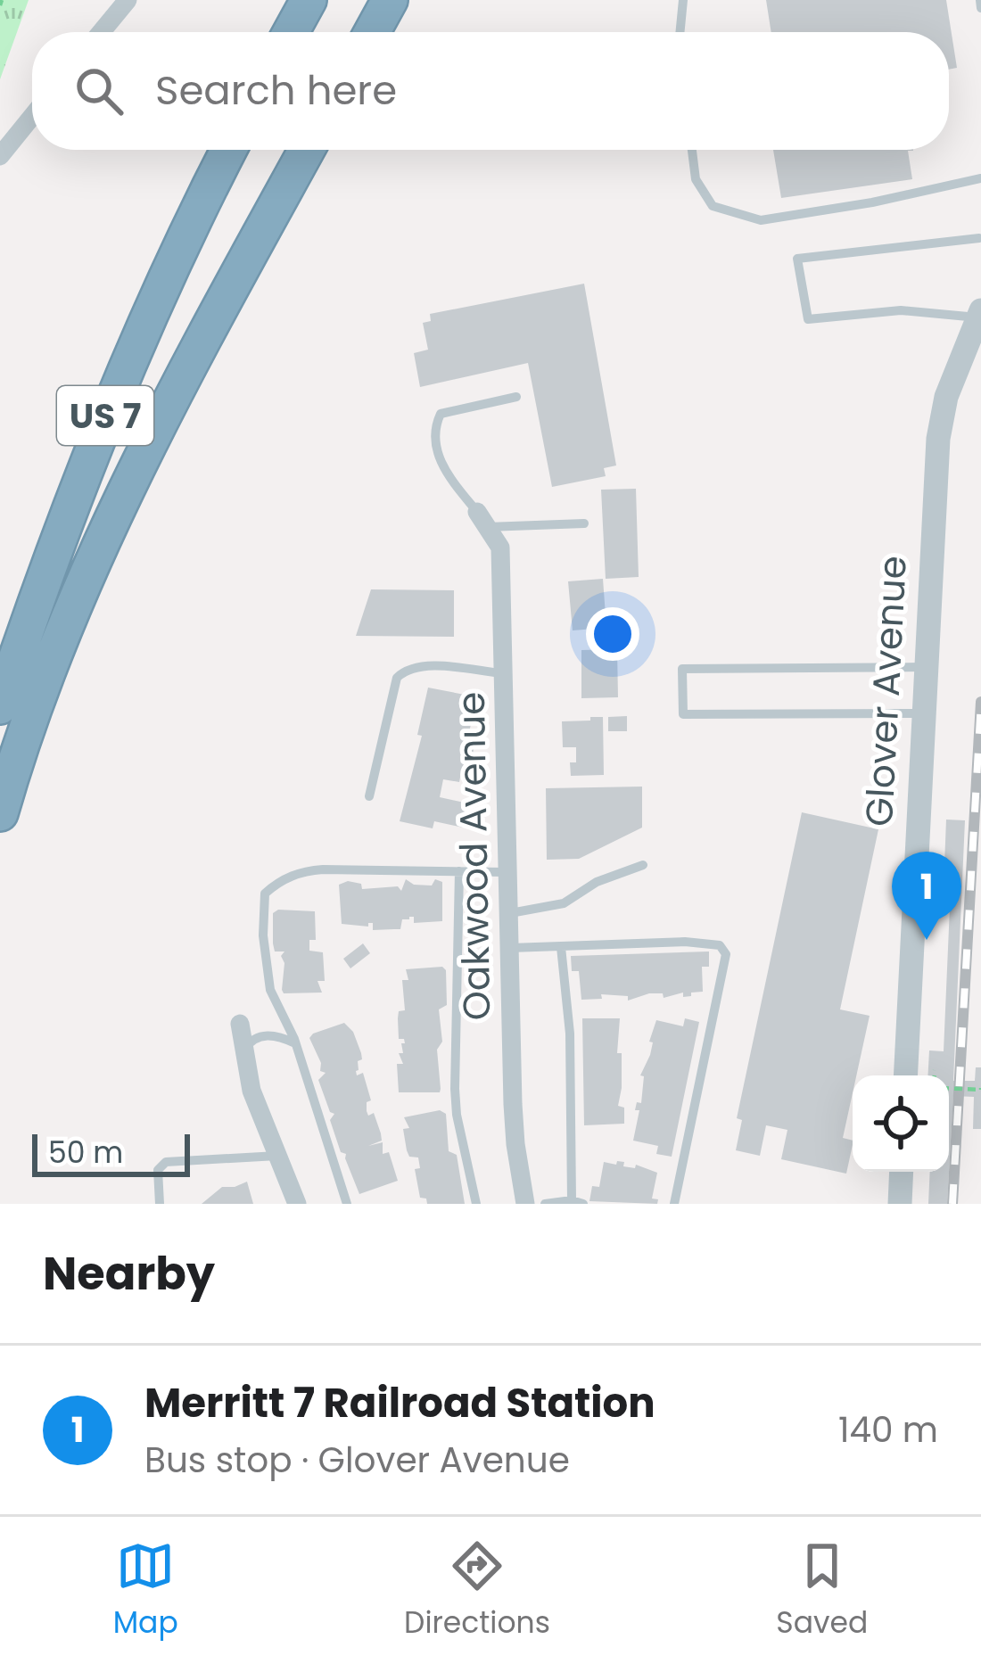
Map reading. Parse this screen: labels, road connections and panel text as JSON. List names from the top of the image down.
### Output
{
  "streets": {
    "highway": ["US 7"],
    "street": ["Glover Avenue", "Oakwood Avenue"]
  },
  "scale_bar": "50 m",
  "page": {
    "search": "Search here",
    "pins": "1",
    "scale": "50 m",
    "heading": "Nearby",
    "list": [
      {
        "mark": "1",
        "name": "Merritt 7 Railroad Station",
        "note": "Bus stop · Glover Avenue",
        "value": "140 m"
      }
    ],
    "nav": ["Map", "Directions", "Saved"]
  }
}
